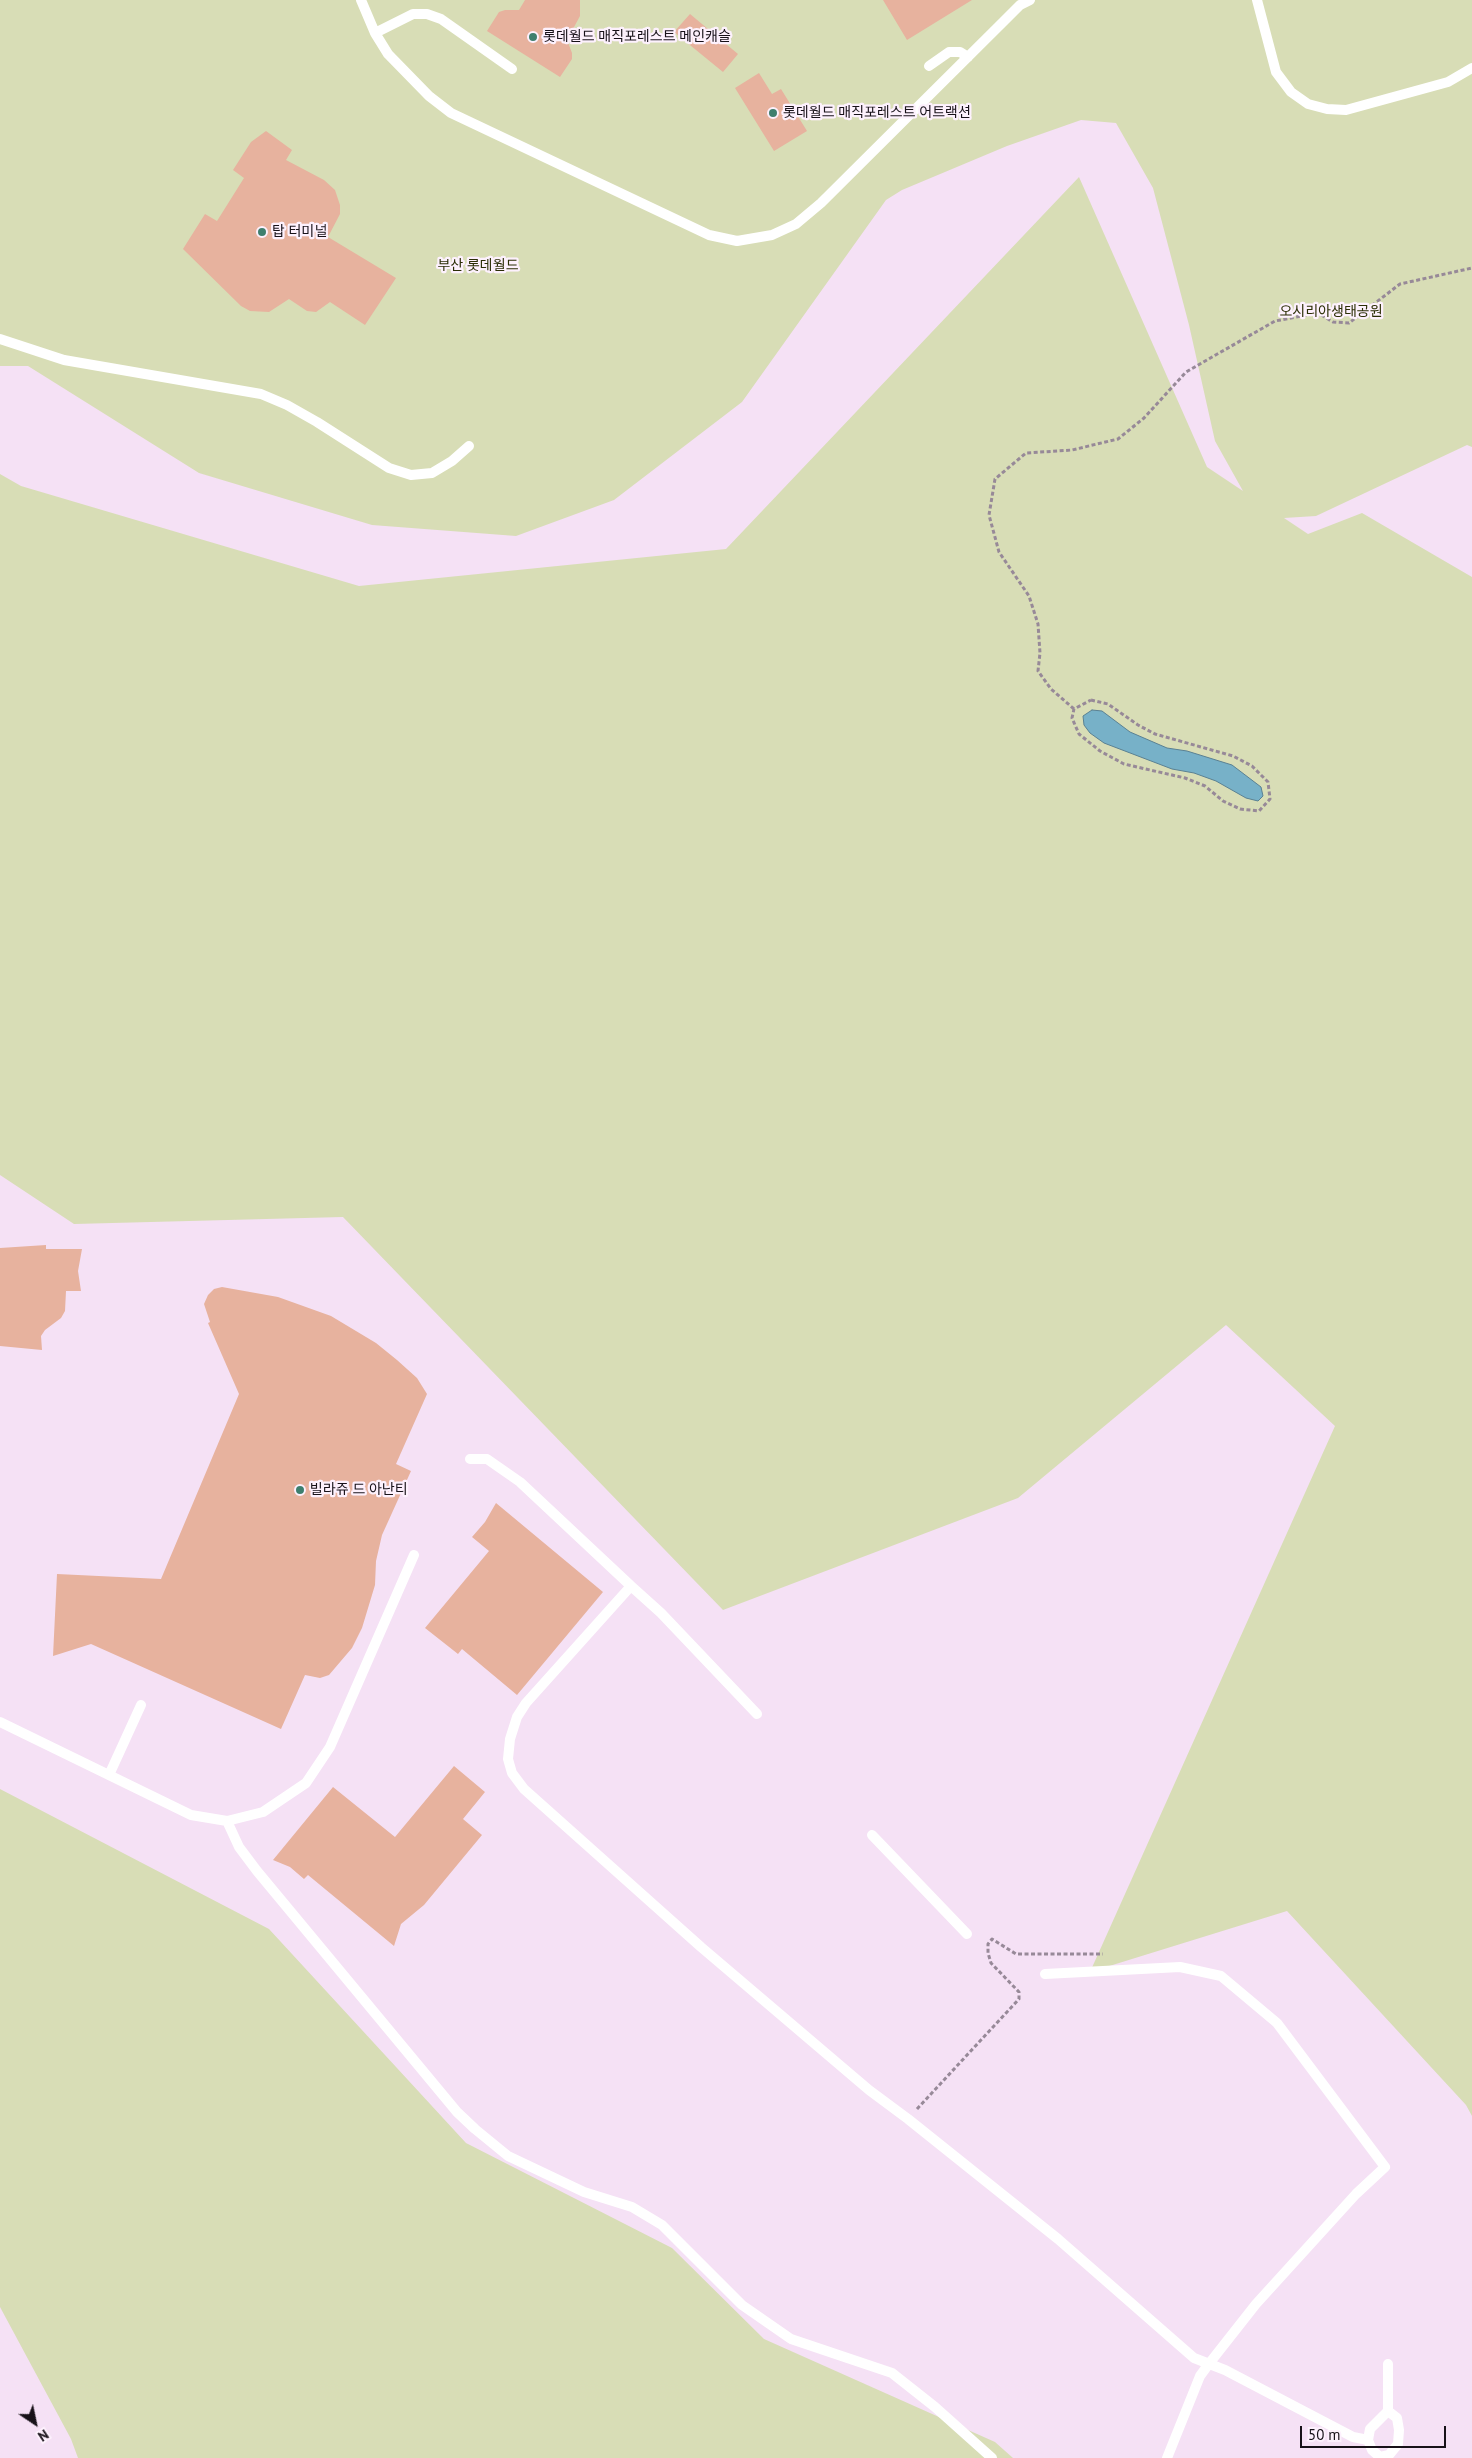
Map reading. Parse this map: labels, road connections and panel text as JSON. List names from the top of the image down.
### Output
{
  "parks": ["부산 롯데월드", "오시리아생태공원"],
  "places": [
    "롯데월드 매직포레스트 메인캐슬",
    "롯데월드 매직포레스트 어트랙션",
    "탑 터미널",
    "빌라쥬 드 아난티"
  ],
  "scale_bar": "50 m",
  "north": "bottom right"
}
